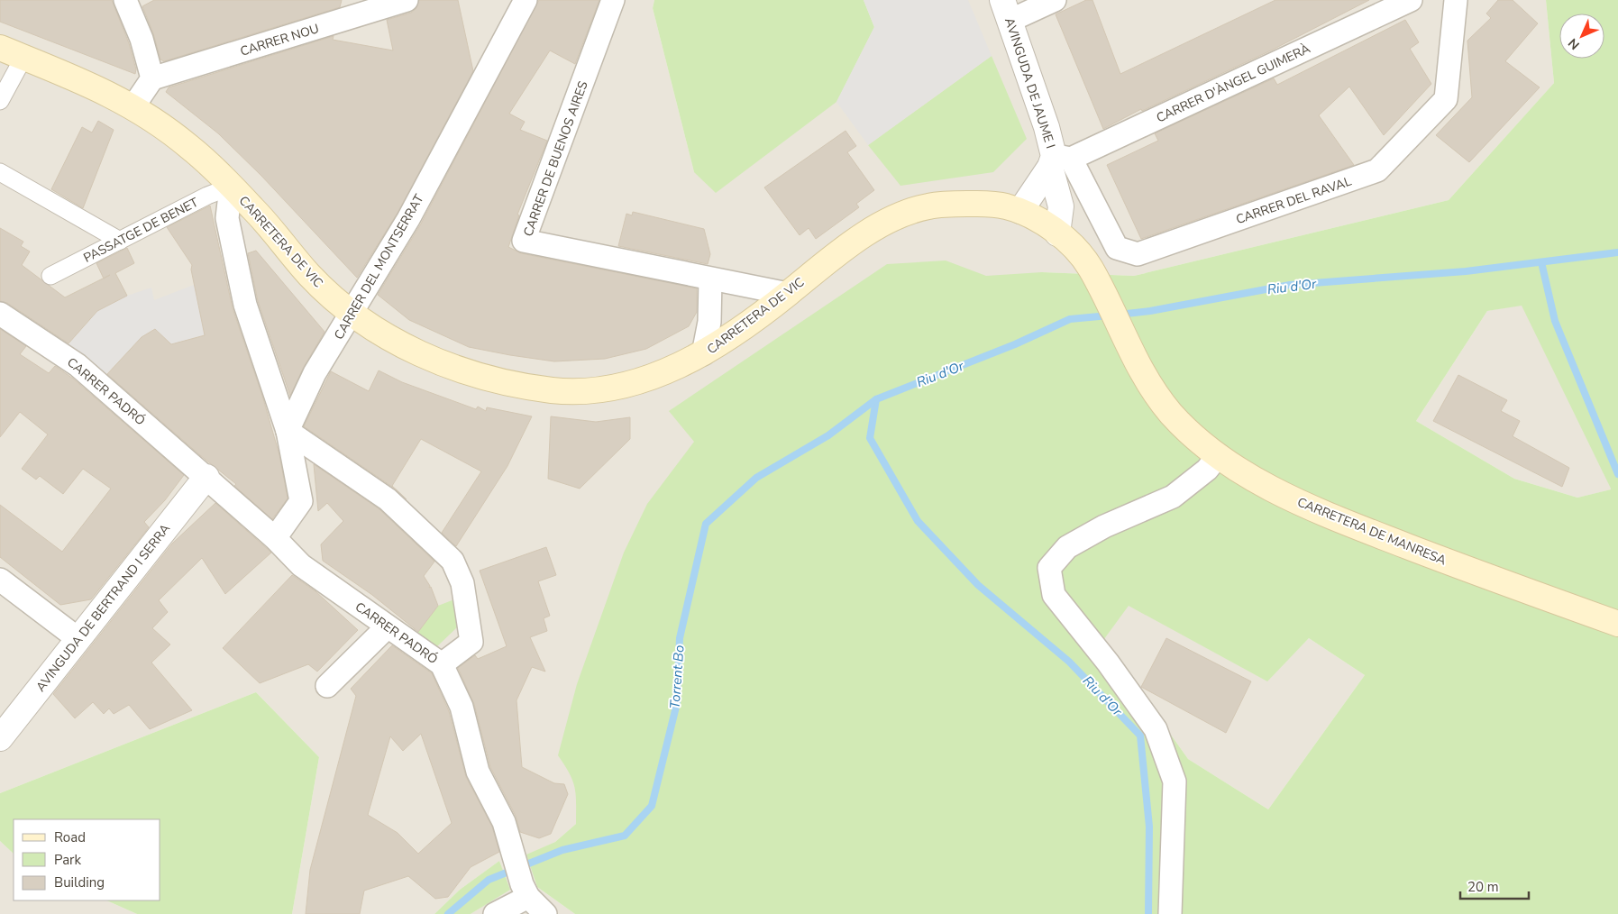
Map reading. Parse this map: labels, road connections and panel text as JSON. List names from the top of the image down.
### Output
{
  "streets": {
    "main road": ["CARRETERA DE VIC", "CARRETERA DE MANRESA"],
    "street": [
      "CARRER NOU",
      "AVINGUDA DE JAUME I",
      "CARRER D'ÀNGEL GUIMERÀ",
      "CARRER DE BUENOS AIRES",
      "CARRER DEL RAVAL",
      "PASSATGE DE BENET",
      "CARRER DEL MONTSERRAT",
      "CARRER PADRÓ",
      "AVINGUDA DE BERTRAND I SERRA"
    ]
  },
  "crossings": [
    ["AVINGUDA DE JAUME I", "CARRER D'ÀNGEL GUIMERÀ"],
    ["AVINGUDA DE JAUME I", "CARRER DEL RAVAL"],
    ["CARRER D'ÀNGEL GUIMERÀ", "CARRER DEL RAVAL"],
    ["CARRER DE BUENOS AIRES", "CARRETERA DE VIC"],
    ["PASSATGE DE BENET", "CARRETERA DE VIC"],
    ["CARRETERA DE VIC", "CARRER DEL MONTSERRAT"],
    ["CARRER PADRÓ", "AVINGUDA DE BERTRAND I SERRA"]
  ],
  "water": ["Riu d'Or", "Torrent Bo"],
  "legend": ["Road", "Park", "Building"],
  "scale_bar": "20 m",
  "north": "bottom left"
}
